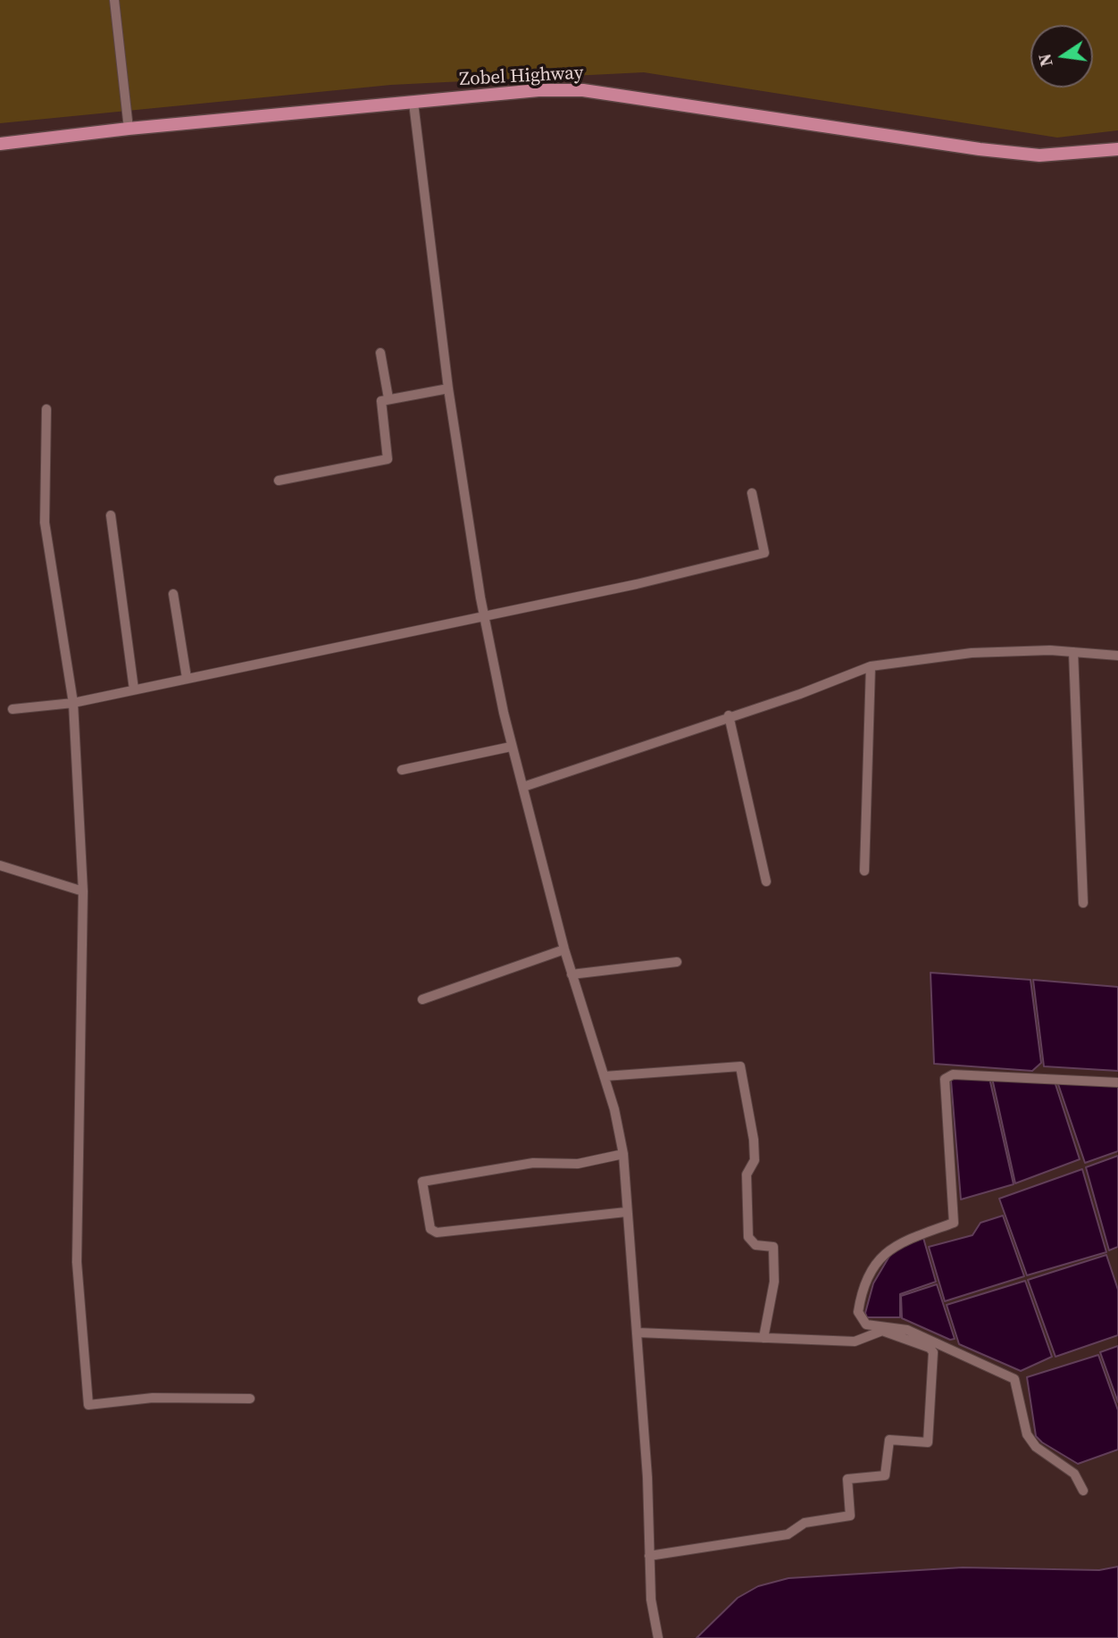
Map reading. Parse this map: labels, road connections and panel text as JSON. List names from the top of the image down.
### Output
{
  "streets": {
    "main road": ["Zobel Highway"]
  },
  "north": "left"
}
